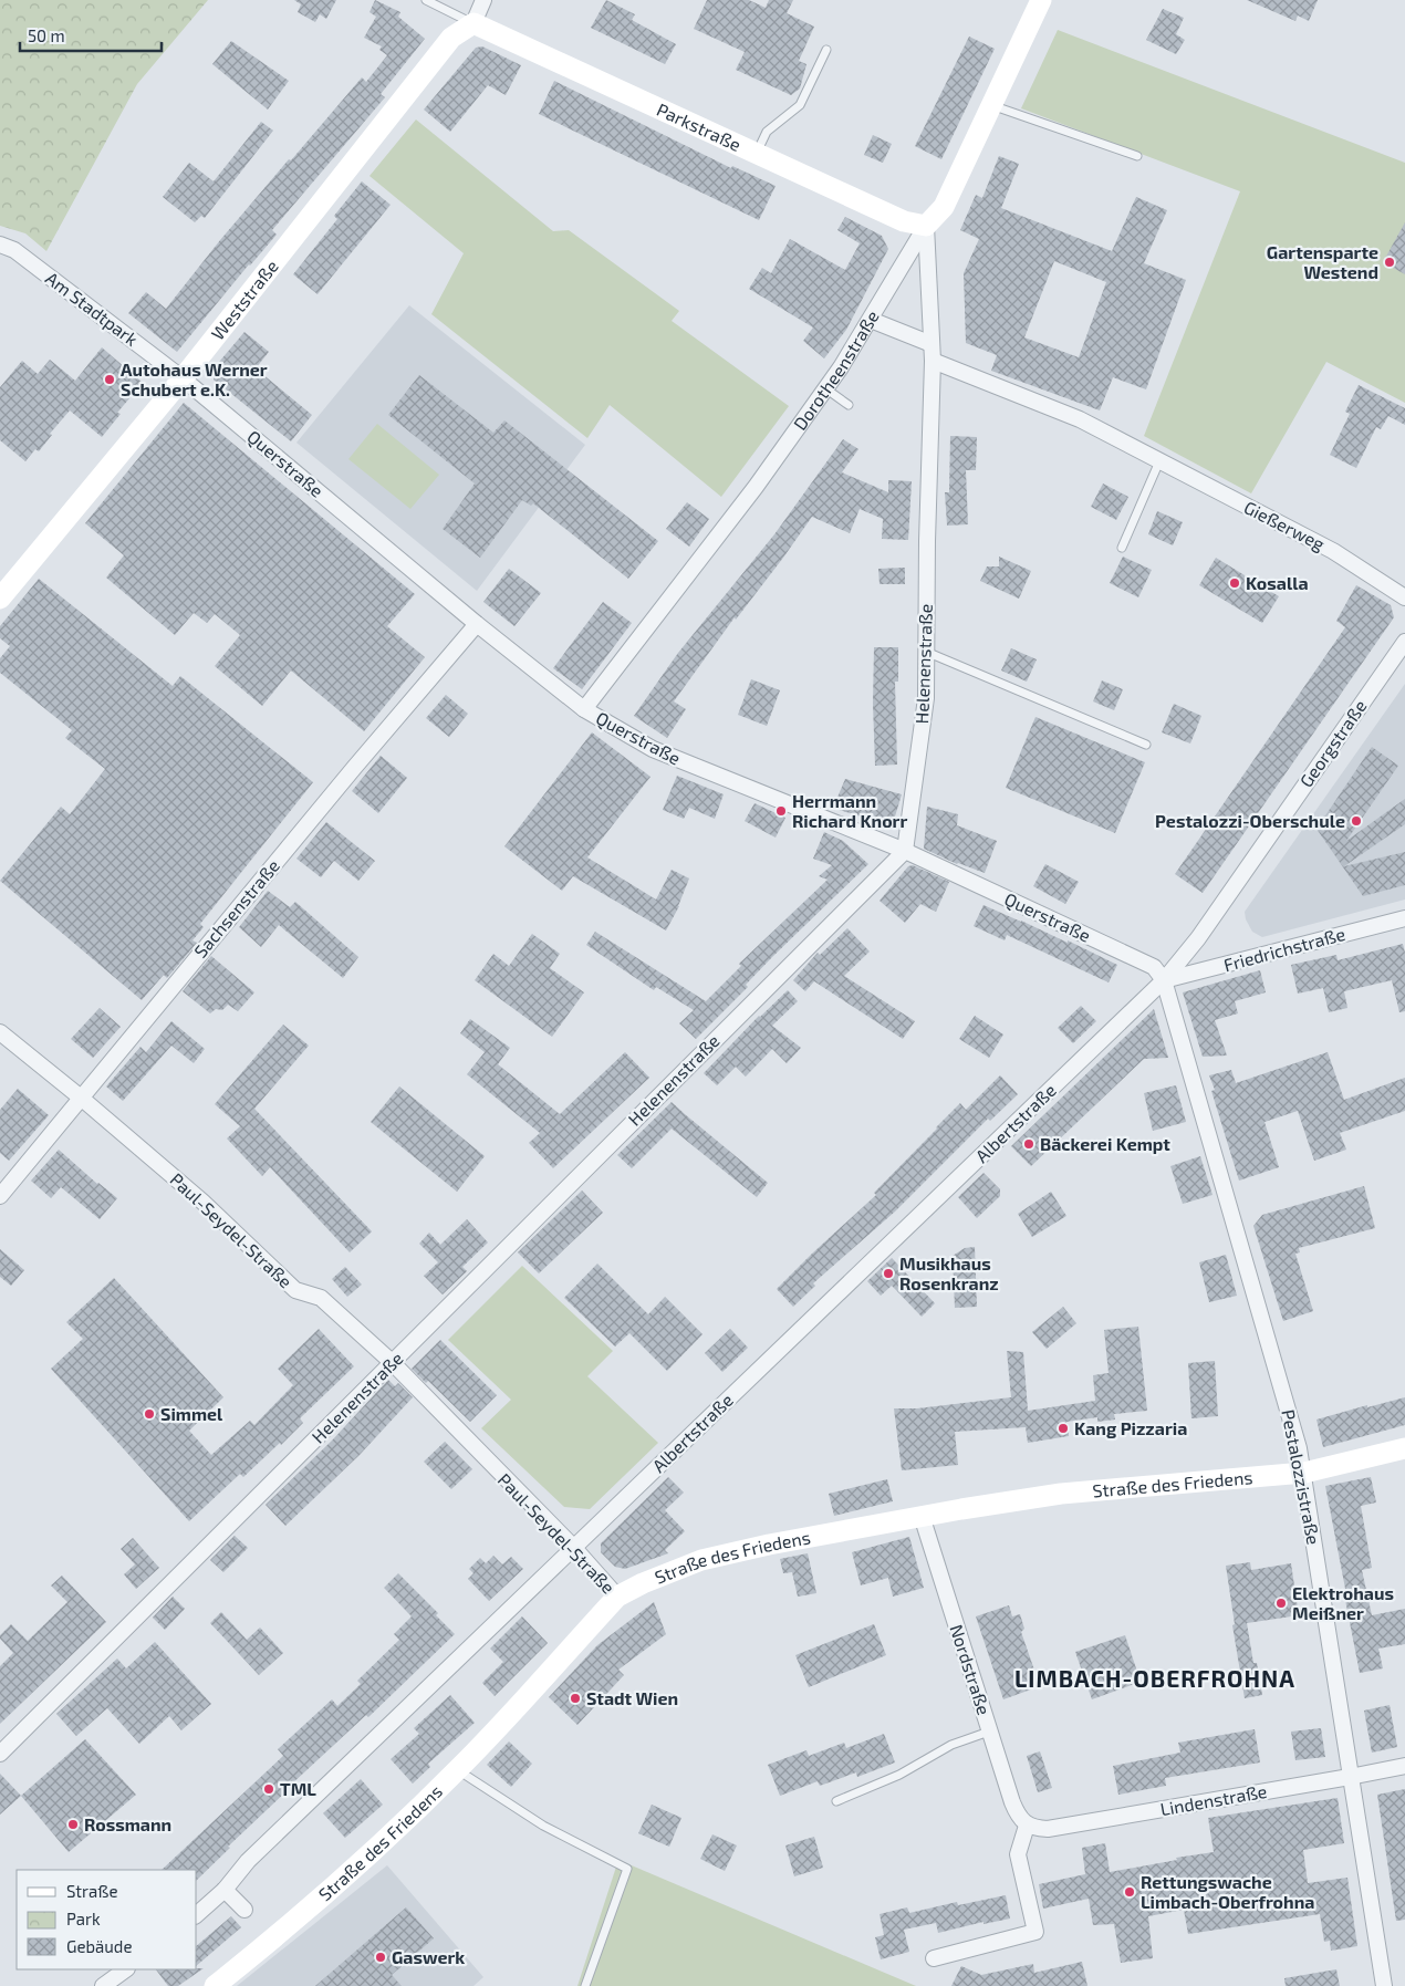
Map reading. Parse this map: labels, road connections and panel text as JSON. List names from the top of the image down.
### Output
{
  "streets": {
    "main road": [
      "Parkstraße",
      "Weststraße",
      "Dorotheenstraße",
      "Straße des Friedens"
    ],
    "street": [
      "Am Stadtpark",
      "Querstraße",
      "Gießerweg",
      "Helenenstraße",
      "Georgstraße",
      "Sachsenstraße",
      "Friedrichstraße",
      "Albertstraße",
      "Paul-Seydel-Straße",
      "Pestalozzistraße",
      "Nordstraße",
      "Lindenstraße"
    ]
  },
  "crossings": [
    ["Parkstraße", "Weststraße"],
    ["Parkstraße", "Dorotheenstraße"],
    ["Parkstraße", "Helenenstraße"],
    ["Weststraße", "Am Stadtpark"],
    ["Weststraße", "Querstraße"],
    ["Am Stadtpark", "Querstraße"],
    ["Dorotheenstraße", "Querstraße"],
    ["Dorotheenstraße", "Helenenstraße"],
    ["Querstraße", "Helenenstraße"],
    ["Querstraße", "Georgstraße"],
    ["Querstraße", "Sachsenstraße"],
    ["Querstraße", "Friedrichstraße"],
    ["Querstraße", "Albertstraße"],
    ["Querstraße", "Pestalozzistraße"],
    ["Gießerweg", "Helenenstraße"],
    ["Helenenstraße", "Paul-Seydel-Straße"],
    ["Georgstraße", "Friedrichstraße"],
    ["Georgstraße", "Albertstraße"],
    ["Georgstraße", "Pestalozzistraße"],
    ["Sachsenstraße", "Paul-Seydel-Straße"],
    ["Friedrichstraße", "Albertstraße"],
    ["Friedrichstraße", "Pestalozzistraße"],
    ["Albertstraße", "Paul-Seydel-Straße"],
    ["Albertstraße", "Pestalozzistraße"],
    ["Paul-Seydel-Straße", "Straße des Friedens"],
    ["Pestalozzistraße", "Straße des Friedens"],
    ["Pestalozzistraße", "Lindenstraße"],
    ["Straße des Friedens", "Nordstraße"],
    ["Nordstraße", "Lindenstraße"]
  ],
  "districts": ["LIMBACH-OBERFROHNA"],
  "places": [
    "Gartensparte Westend",
    "Autohaus Werner Schubert e.K.",
    "Kosalla",
    "Herrmann Richard Knorr",
    "Pestalozzi-Oberschule",
    "Bäckerei Kempt",
    "Musikhaus Rosenkranz",
    "Simmel",
    "Kang Pizzaria",
    "Elektrohaus Meißner",
    "Stadt Wien",
    "TML",
    "Rossmann",
    "Rettungswache Limbach-Oberfrohna",
    "Gaswerk"
  ],
  "legend": ["Straße", "Park", "Gebäude"],
  "scale_bar": "50 m"
}
